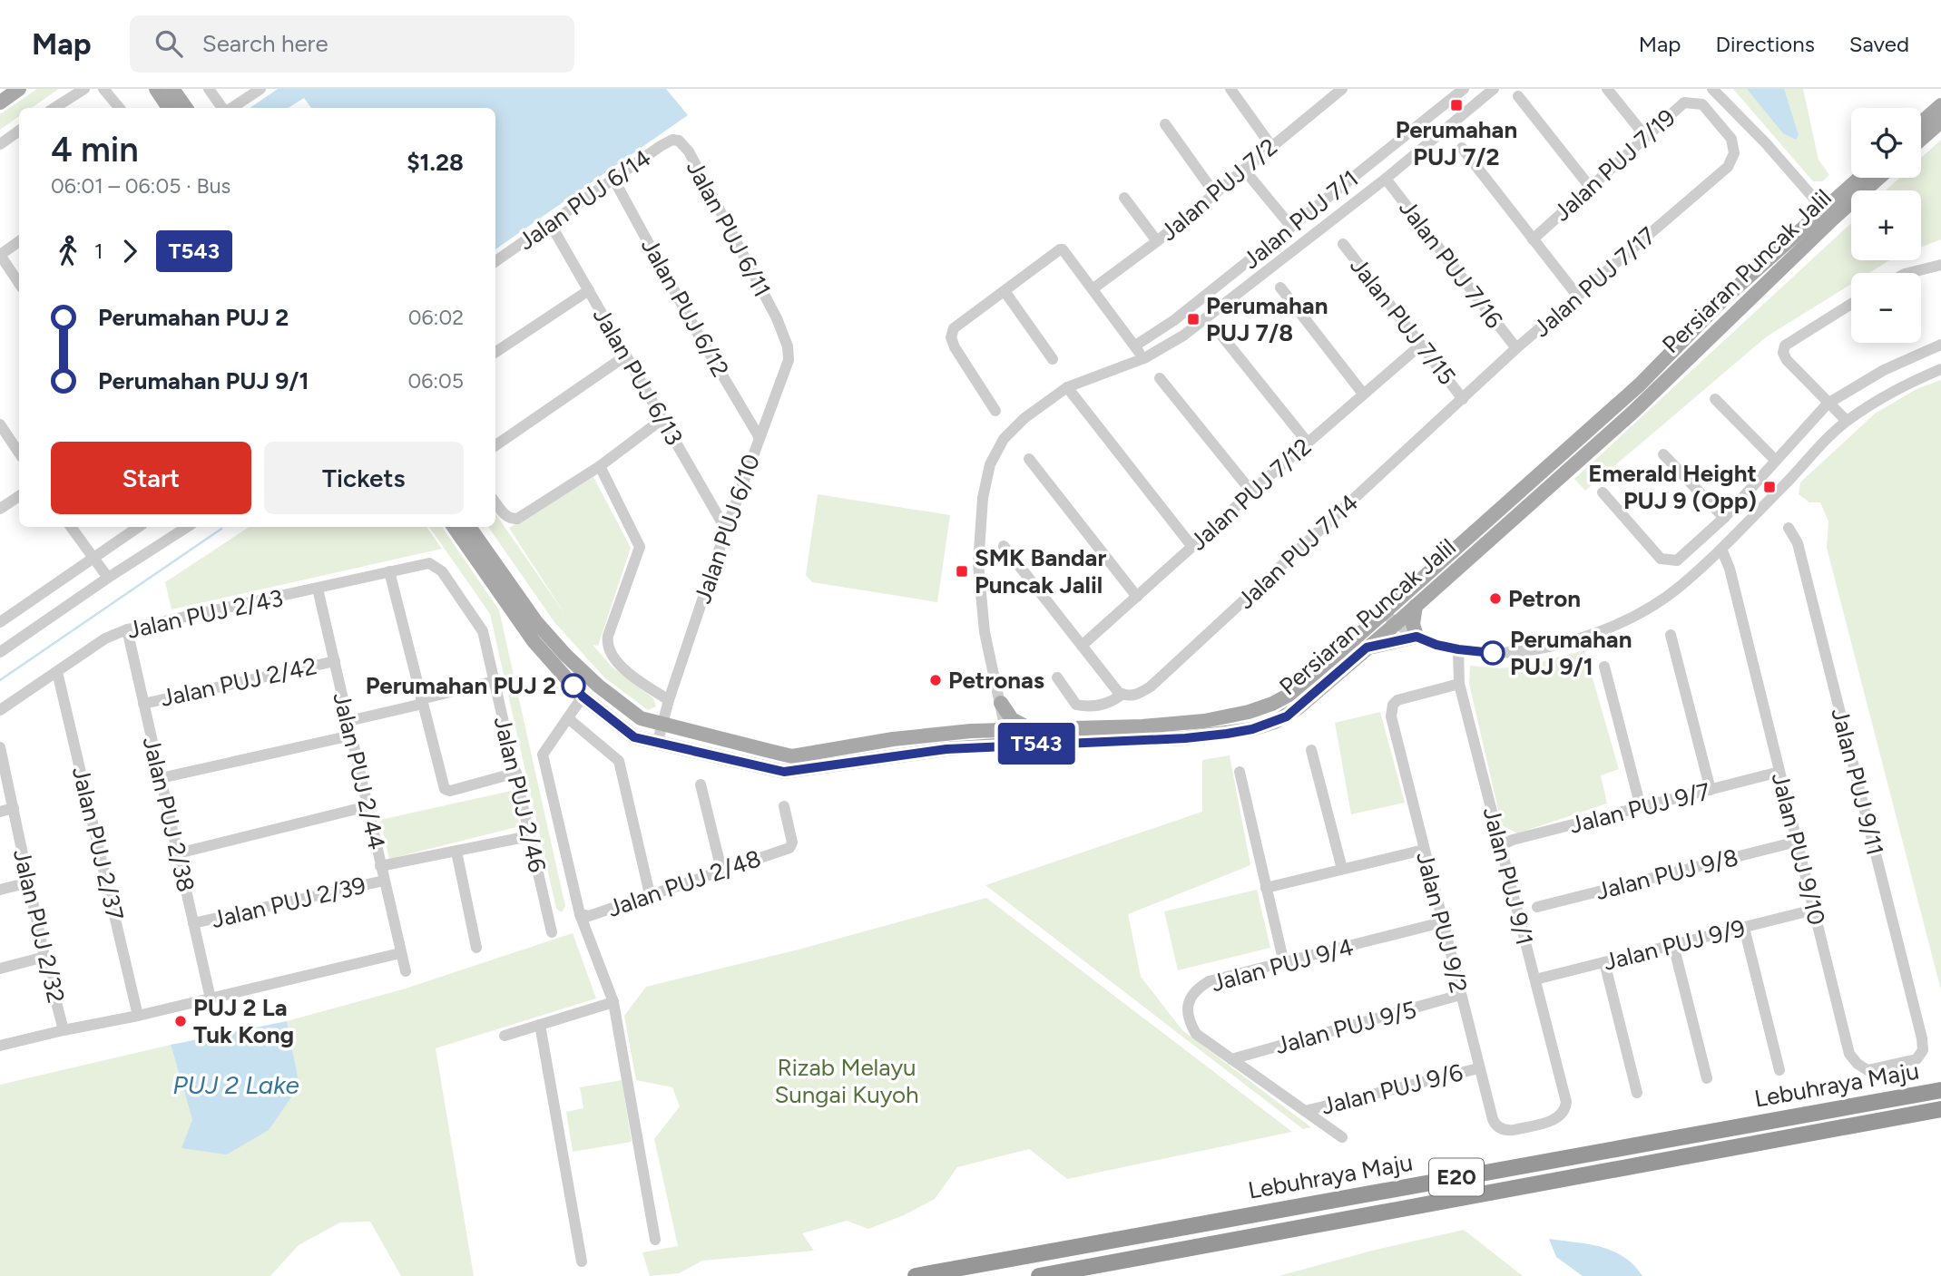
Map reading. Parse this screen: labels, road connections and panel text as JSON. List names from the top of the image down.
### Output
{
  "streets": {
    "highway": ["Lebuhraya Maju", "E20"],
    "main road": ["Persiaran Puncak Jalil"],
    "street": [
      "Jalan PUJ 7/19",
      "Jalan PUJ 7/2",
      "Jalan PUJ 6/14",
      "Jalan PUJ 7/1",
      "Jalan PUJ 6/11",
      "Jalan PUJ 7/16",
      "Jalan PUJ 7/17",
      "Jalan PUJ 6/12",
      "Jalan PUJ 7/15",
      "Jalan PUJ 6/13",
      "Jalan PUJ 7/12",
      "Jalan PUJ 6/10",
      "Jalan PUJ 7/14",
      "Jalan PUJ 2/43",
      "Jalan PUJ 2/42",
      "Jalan PUJ 2/44",
      "Jalan PUJ 9/11",
      "Jalan PUJ 2/46",
      "Jalan PUJ 9/7",
      "Jalan PUJ 2/38",
      "Jalan PUJ 2/37",
      "Jalan PUJ 9/10",
      "Jalan PUJ 9/8",
      "Jalan PUJ 9/1",
      "Jalan PUJ 2/48",
      "Jalan PUJ 2/39",
      "Jalan PUJ 9/2",
      "Jalan PUJ 2/32",
      "Jalan PUJ 9/9",
      "Jalan PUJ 9/4",
      "Jalan PUJ 9/5",
      "Jalan PUJ 9/6"
    ]
  },
  "crossings": [
    ["Jalan PUJ 7/19", "Jalan PUJ 7/17"],
    ["Jalan PUJ 6/14", "Jalan PUJ 6/11"],
    ["Jalan PUJ 6/14", "Jalan PUJ 6/12"],
    ["Jalan PUJ 6/14", "Jalan PUJ 6/13"],
    ["Jalan PUJ 6/11", "Jalan PUJ 6/10"],
    ["Jalan PUJ 7/16", "Jalan PUJ 7/17"],
    ["Persiaran Puncak Jalil", "Jalan PUJ 6/10"],
    ["Persiaran Puncak Jalil", "Jalan PUJ 2/48"],
    ["Jalan PUJ 7/17", "Jalan PUJ 7/15"],
    ["Jalan PUJ 7/17", "Jalan PUJ 7/14"],
    ["Jalan PUJ 6/12", "Jalan PUJ 6/10"],
    ["Jalan PUJ 7/15", "Jalan PUJ 7/12"],
    ["Jalan PUJ 7/15", "Jalan PUJ 7/14"],
    ["Jalan PUJ 6/13", "Jalan PUJ 6/10"],
    ["Jalan PUJ 2/43", "Jalan PUJ 2/44"],
    ["Jalan PUJ 2/43", "Jalan PUJ 2/46"],
    ["Jalan PUJ 2/43", "Jalan PUJ 2/38"],
    ["Jalan PUJ 2/43", "Jalan PUJ 2/37"],
    ["Jalan PUJ 2/42", "Jalan PUJ 2/44"],
    ["Jalan PUJ 2/42", "Jalan PUJ 2/38"],
    ["Jalan PUJ 2/44", "Jalan PUJ 2/39"],
    ["Jalan PUJ 9/11", "Jalan PUJ 9/10"],
    ["Jalan PUJ 9/7", "Jalan PUJ 9/10"],
    ["Jalan PUJ 9/7", "Jalan PUJ 9/1"],
    ["Jalan PUJ 2/38", "Jalan PUJ 2/39"],
    ["Jalan PUJ 9/10", "Jalan PUJ 9/8"],
    ["Jalan PUJ 9/10", "Jalan PUJ 9/9"],
    ["Jalan PUJ 9/1", "Jalan PUJ 9/2"],
    ["Jalan PUJ 9/1", "Jalan PUJ 9/9"],
    ["Jalan PUJ 9/2", "Jalan PUJ 9/4"],
    ["Jalan PUJ 9/2", "Jalan PUJ 9/5"],
    ["Jalan PUJ 9/2", "Jalan PUJ 9/6"],
    ["Jalan PUJ 9/4", "Jalan PUJ 9/5"],
    ["Jalan PUJ 9/4", "Jalan PUJ 9/6"]
  ],
  "water": ["PUJ 2 Lake"],
  "parks": ["Rizab Melayu Sungai Kuyoh"],
  "places": {
    "transit": [
      "Perumahan PUJ 7/2",
      "Perumahan PUJ 7/8",
      "Emerald Height PUJ 9 (Opp)",
      "SMK Bandar Puncak Jalil"
    ],
    "other": [
      "Petron",
      "Perumahan PUJ 9/1",
      "Petronas",
      "Perumahan PUJ 2",
      "PUJ 2 La Tuk Kong"
    ]
  },
  "lines": ["bus line T543"],
  "page": {
    "header": "Map",
    "search": "Search here",
    "nav": ["Map", "Directions", "Saved"],
    "on_map": "T543",
    "map_buttons": ["+", "−"],
    "heading": ["4 min", "06:01 – 06:05 · Bus", "$1.28"],
    "legs": ["1", "T543"],
    "list": [
      {
        "name": "Perumahan PUJ 2",
        "value": "06:02"
      },
      {
        "name": "Perumahan PUJ 9/1",
        "value": "06:05"
      }
    ],
    "buttons": ["Start", "Tickets"]
  }
}
